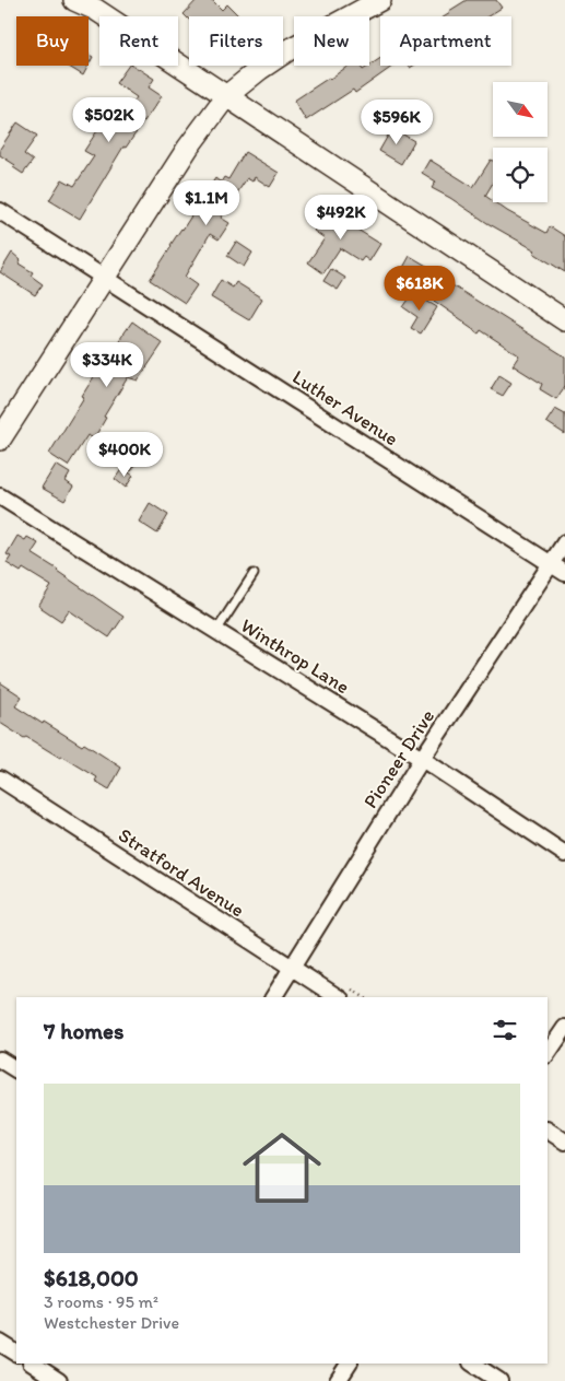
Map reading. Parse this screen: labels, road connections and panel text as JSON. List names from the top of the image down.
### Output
{
  "streets": {
    "street": [
      "Luther Avenue",
      "Winthrop Lane",
      "Pioneer Drive",
      "Stratford Avenue"
    ]
  },
  "crossings": [
    ["Luther Avenue", "Pioneer Drive"],
    ["Winthrop Lane", "Pioneer Drive"],
    ["Pioneer Drive", "Stratford Avenue"]
  ],
  "north": "bottom right",
  "page": {
    "chip": [
      "Buy",
      "Rent",
      "Filters",
      "New",
      "Apartment"
    ],
    "price": [
      "$502K",
      "$596K",
      "$1.1M",
      "$492K",
      "$618K",
      "$334K",
      "$400K"
    ],
    "heading": "7 homes",
    "list": [
      {
        "name": "$618,000",
        "note": "3 rooms · 95 m² · Westchester Drive"
      }
    ]
  }
}
